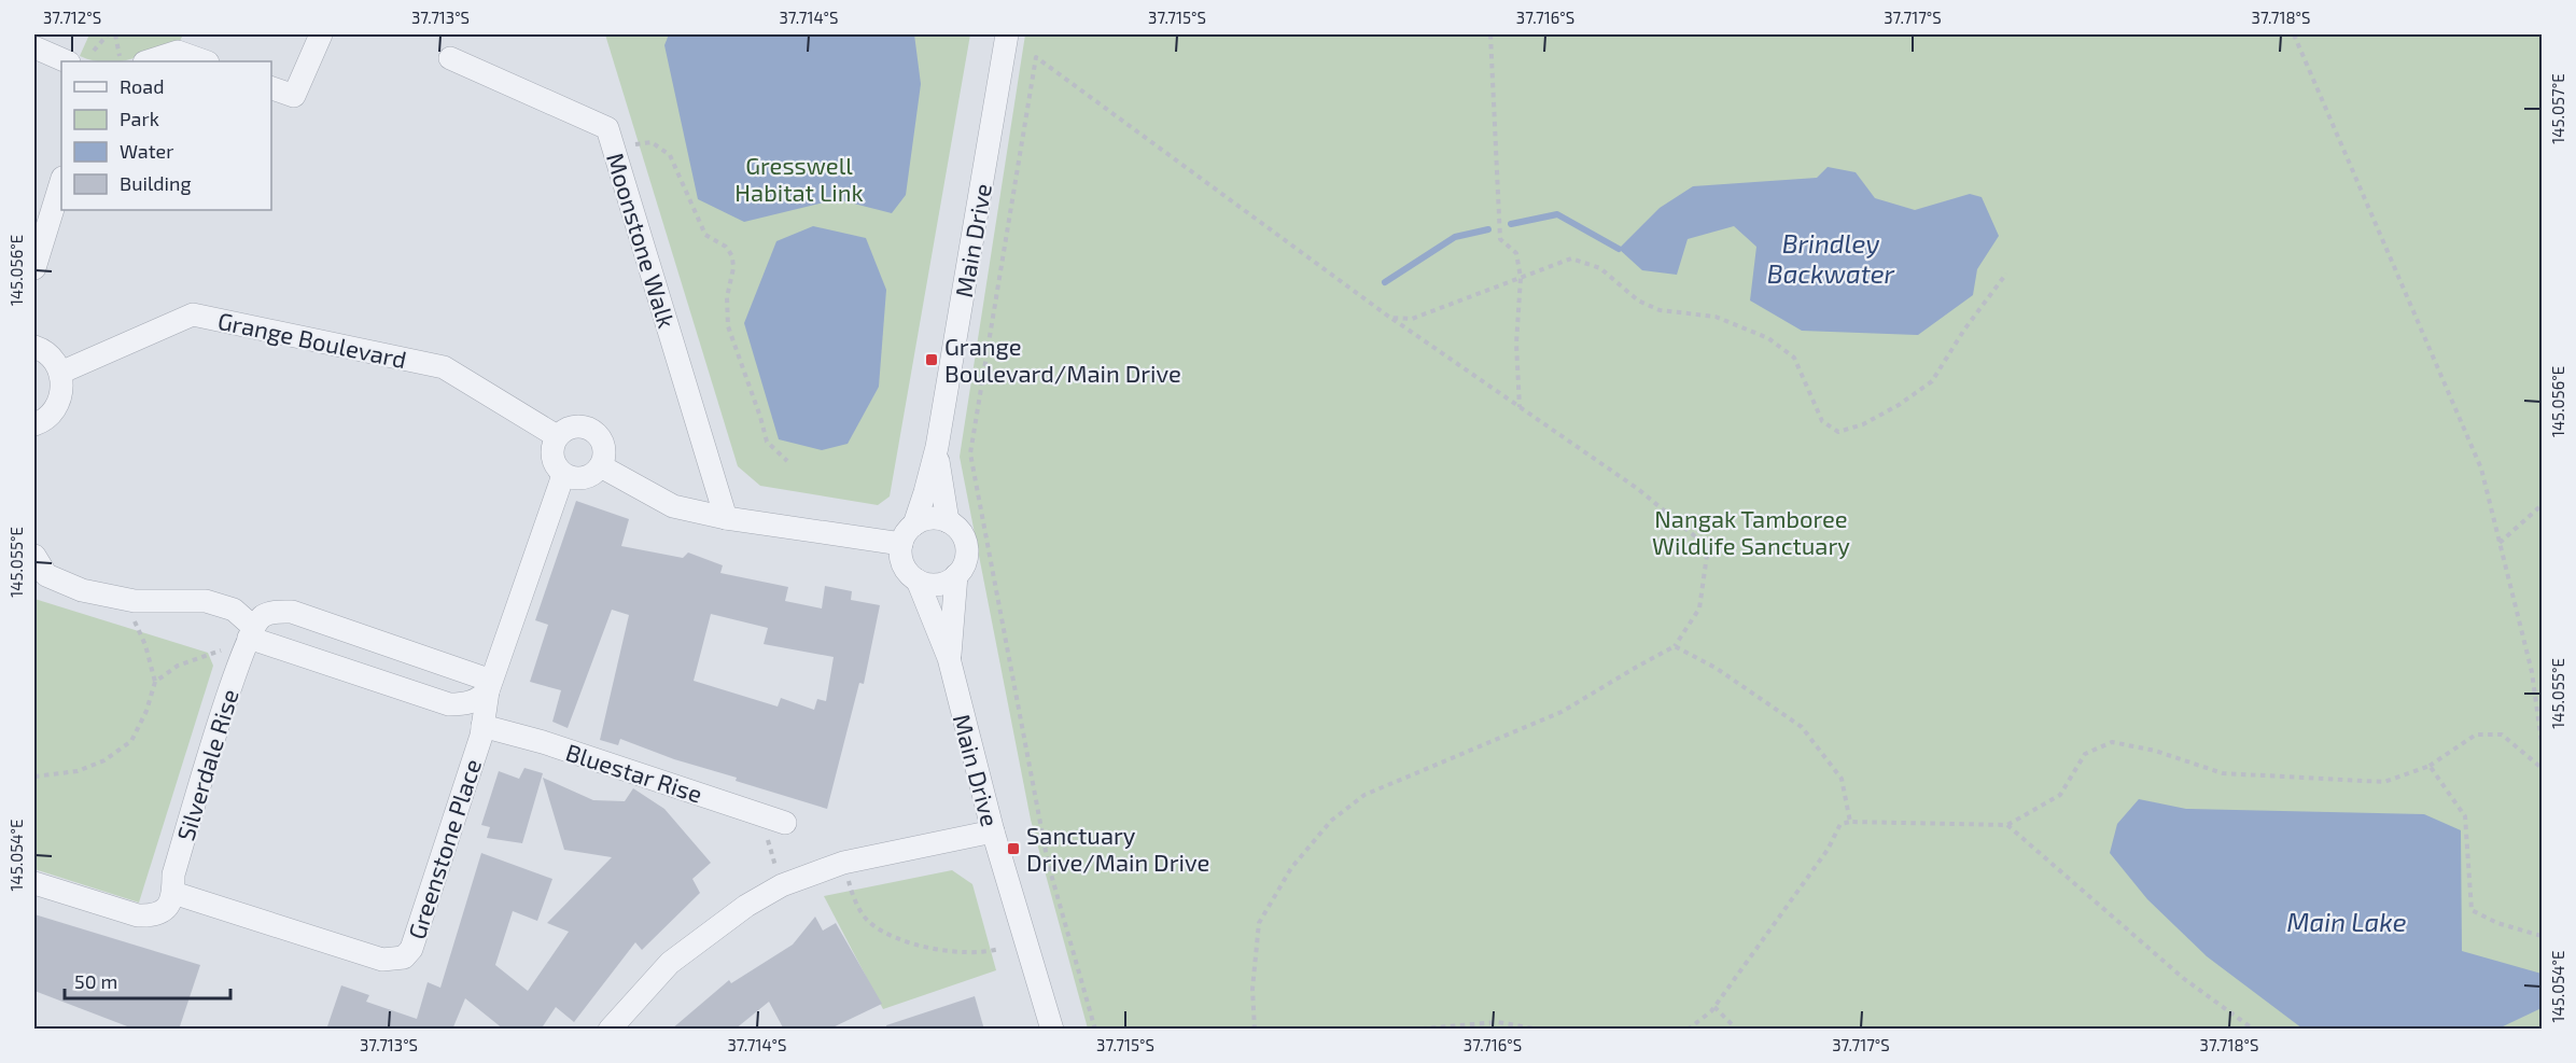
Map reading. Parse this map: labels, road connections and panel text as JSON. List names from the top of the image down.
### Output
{
  "streets": {
    "street": [
      "Moonstone Walk",
      "Main Drive",
      "Grange Boulevard",
      "Silverdale Rise",
      "Bluestar Rise",
      "Greenstone Place"
    ]
  },
  "crossings": [
    ["Silverdale Rise", "Greenstone Place"],
    ["Bluestar Rise", "Greenstone Place"]
  ],
  "water": ["Brindley Backwater", "Main Lake"],
  "parks": ["Gresswell Habitat Link", "Nangak Tamboree Wildlife Sanctuary"],
  "places": {
    "transit": ["Grange Boulevard/Main Drive", "Sanctuary Drive/Main Drive"]
  },
  "legend": [
    "Road",
    "Park",
    "Water",
    "Building"
  ],
  "scale_bar": "50 m",
  "coordinates": [
    "37.712°S",
    "37.713°S",
    "37.714°S",
    "37.715°S",
    "37.716°S",
    "37.717°S",
    "37.718°S",
    "145.057°E",
    "145.056°E",
    "145.055°E",
    "145.054°E"
  ]
}
